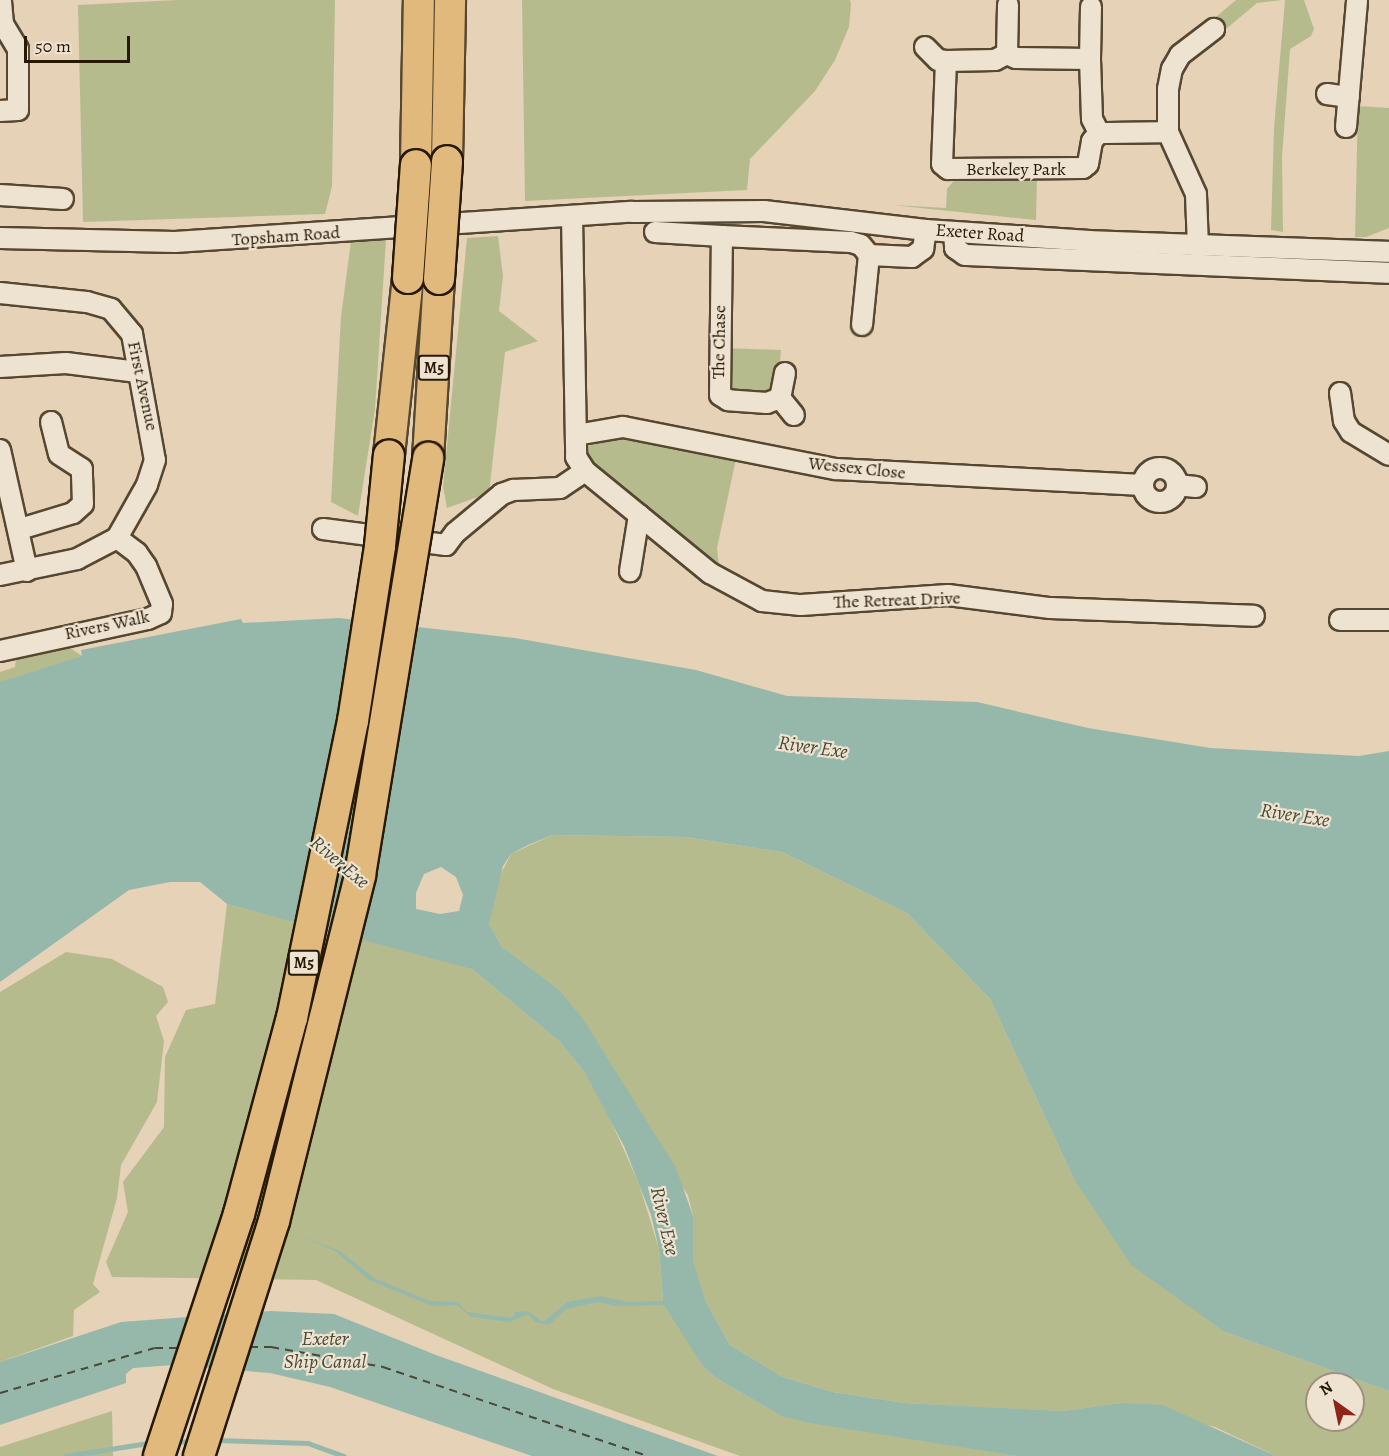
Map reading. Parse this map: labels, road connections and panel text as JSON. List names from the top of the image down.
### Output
{
  "streets": {
    "highway": ["M5"],
    "street": [
      "Berkeley Park",
      "Exeter Road",
      "Topsham Road",
      "The Chase",
      "First Avenue",
      "Wessex Close",
      "The Retreat Drive",
      "Rivers Walk"
    ]
  },
  "crossings": [
    ["Exeter Road", "Topsham Road"],
    ["First Avenue", "Rivers Walk"]
  ],
  "water": ["River Exe", "Exeter Ship Canal"],
  "scale_bar": "50 m",
  "north": "top left"
}
